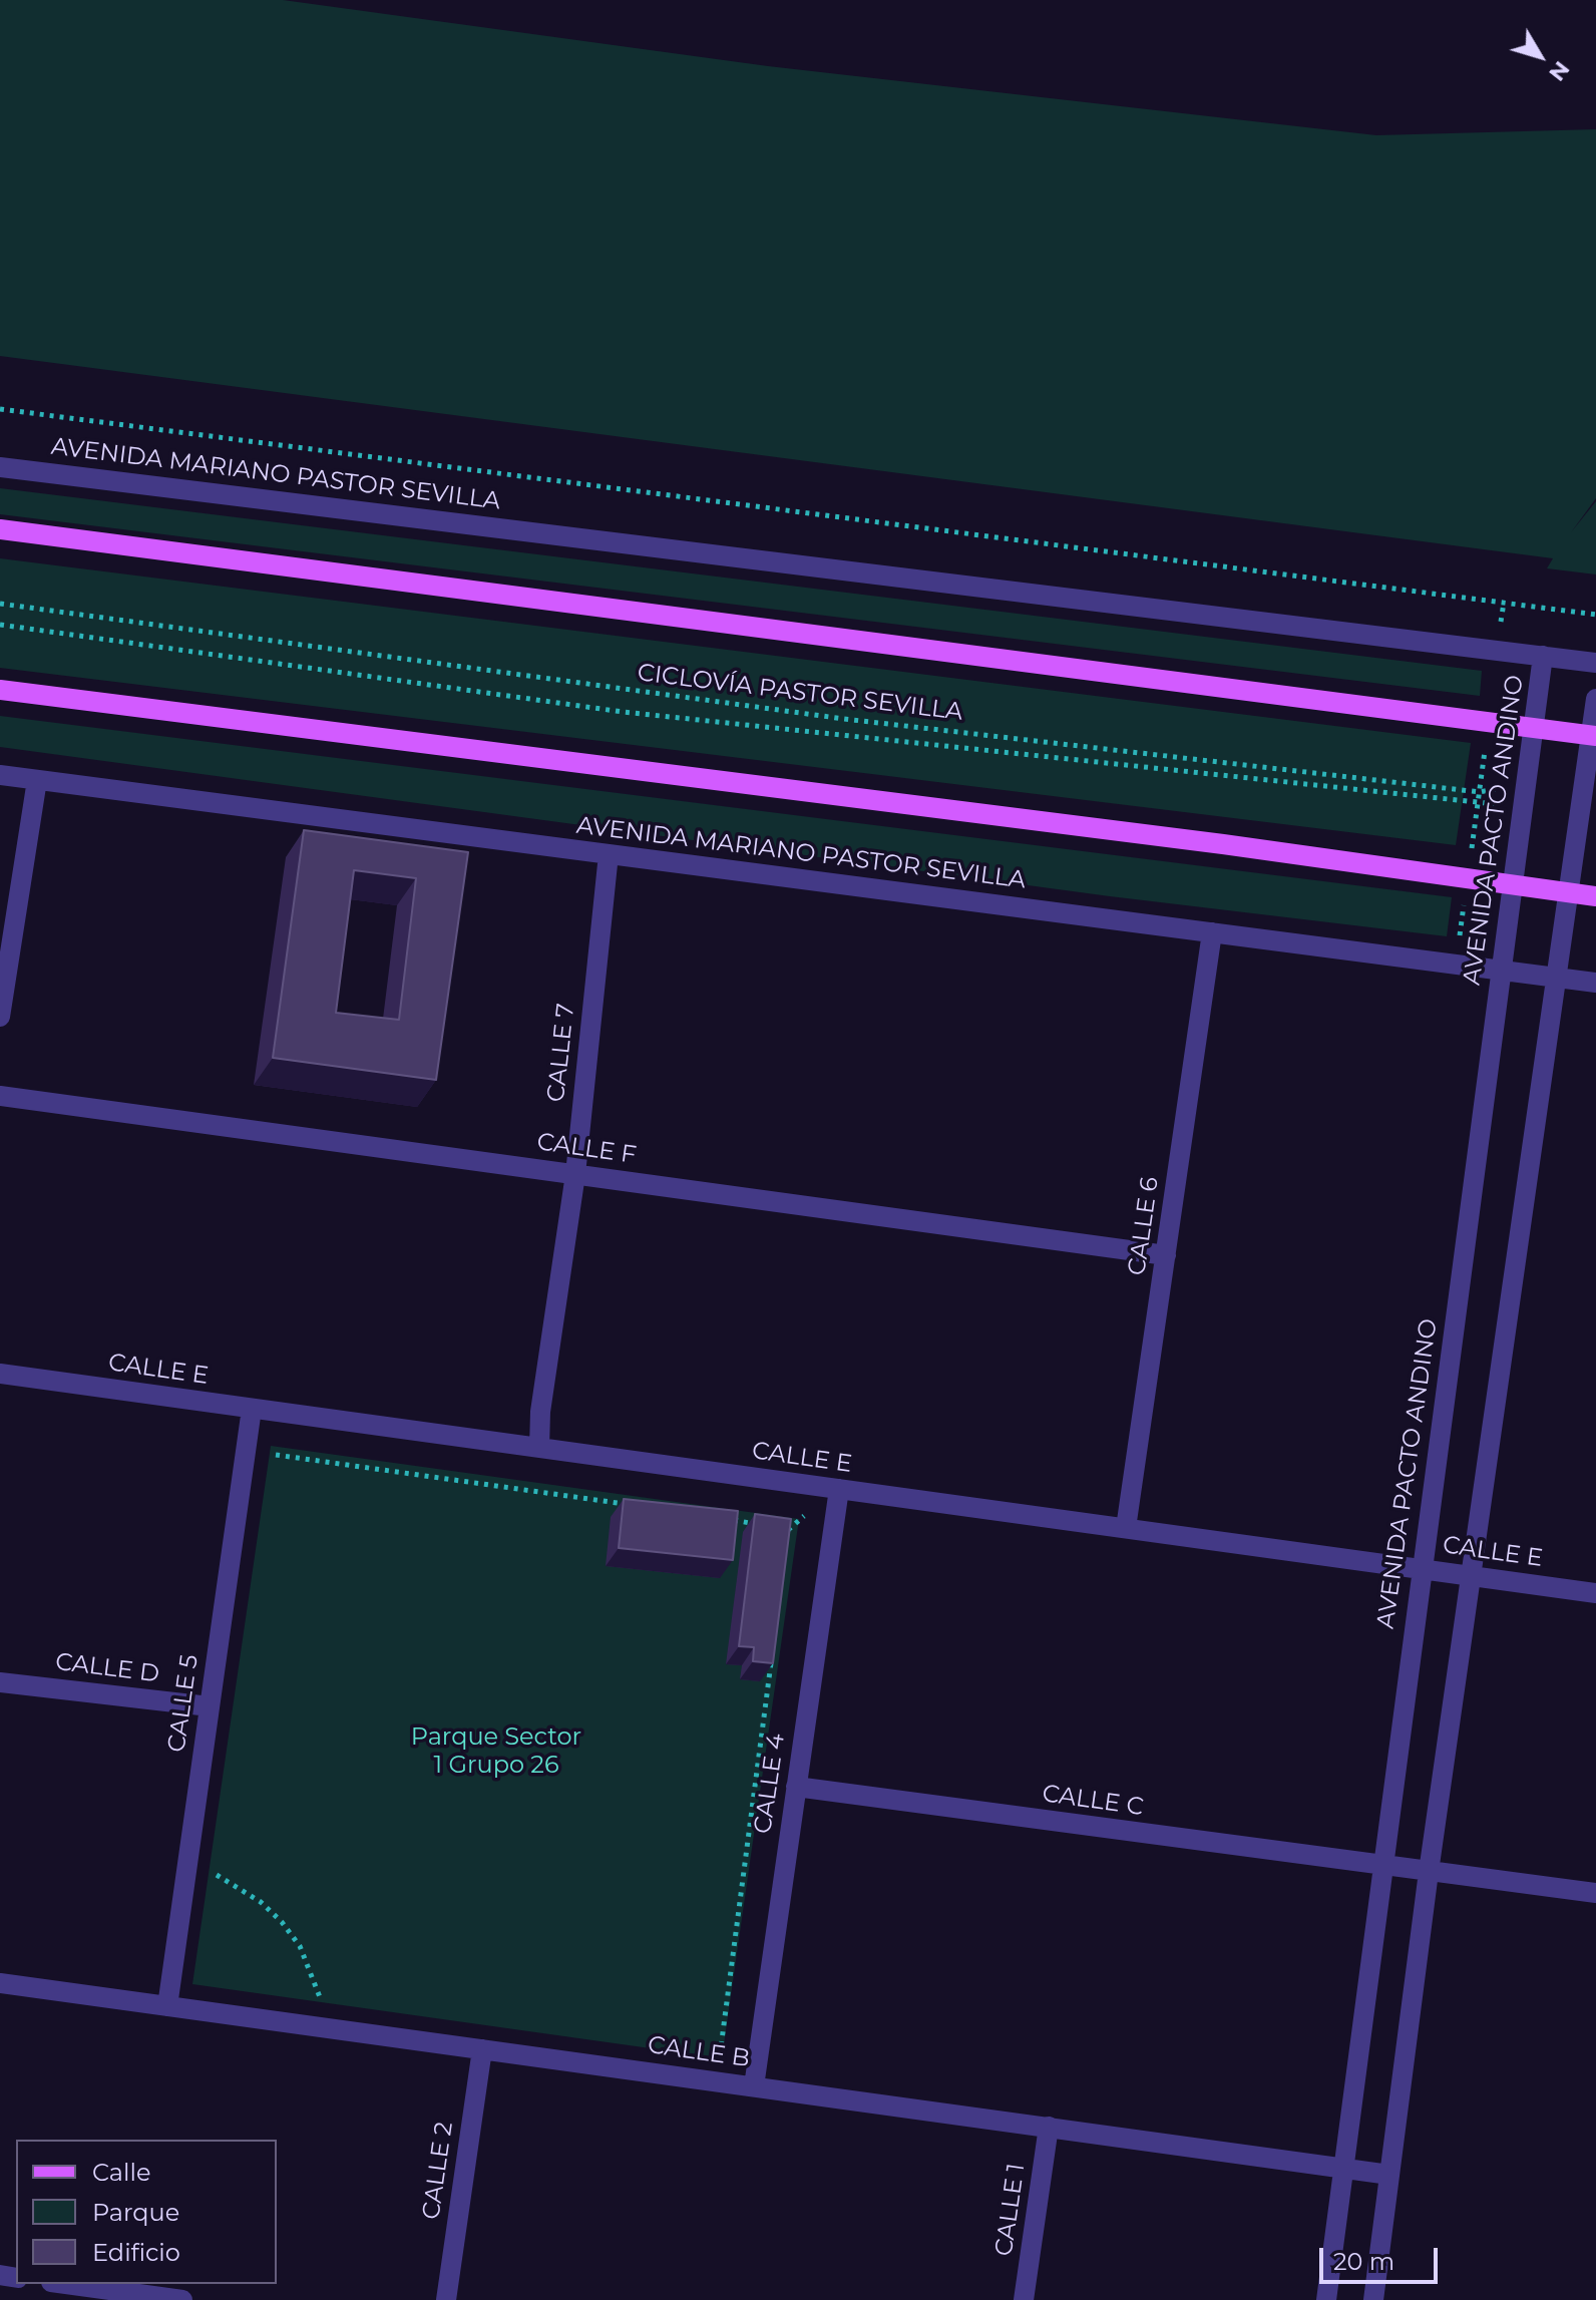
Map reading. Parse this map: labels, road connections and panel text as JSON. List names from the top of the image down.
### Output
{
  "streets": {
    "street": [
      "AVENIDA MARIANO PASTOR SEVILLA",
      "AVENIDA PACTO ANDINO",
      "CALLE 7",
      "CALLE F",
      "CALLE 6",
      "CALLE E",
      "CALLE D",
      "CALLE 5",
      "CALLE 4",
      "CALLE C",
      "CALLE B",
      "CALLE 2",
      "CALLE 1"
    ],
    "path": ["CICLOVÍA PASTOR SEVILLA"]
  },
  "crossings": [
    ["AVENIDA MARIANO PASTOR SEVILLA", "AVENIDA PACTO ANDINO"],
    ["AVENIDA MARIANO PASTOR SEVILLA", "CALLE 7"],
    ["AVENIDA MARIANO PASTOR SEVILLA", "CALLE 6"],
    ["CICLOVÍA PASTOR SEVILLA", "AVENIDA PACTO ANDINO"],
    ["AVENIDA PACTO ANDINO", "CALLE E"],
    ["AVENIDA PACTO ANDINO", "CALLE C"],
    ["AVENIDA PACTO ANDINO", "CALLE B"],
    ["CALLE 7", "CALLE F"],
    ["CALLE 7", "CALLE E"],
    ["CALLE F", "CALLE 6"],
    ["CALLE 6", "CALLE E"],
    ["CALLE E", "CALLE 5"],
    ["CALLE E", "CALLE 4"],
    ["CALLE D", "CALLE 5"],
    ["CALLE 5", "CALLE B"],
    ["CALLE 4", "CALLE C"],
    ["CALLE 4", "CALLE B"],
    ["CALLE B", "CALLE 2"],
    ["CALLE B", "CALLE 1"]
  ],
  "parks": ["Parque Sector 1 Grupo 26"],
  "legend": ["Calle", "Parque", "Edificio"],
  "scale_bar": "20 m",
  "north": "bottom right"
}
